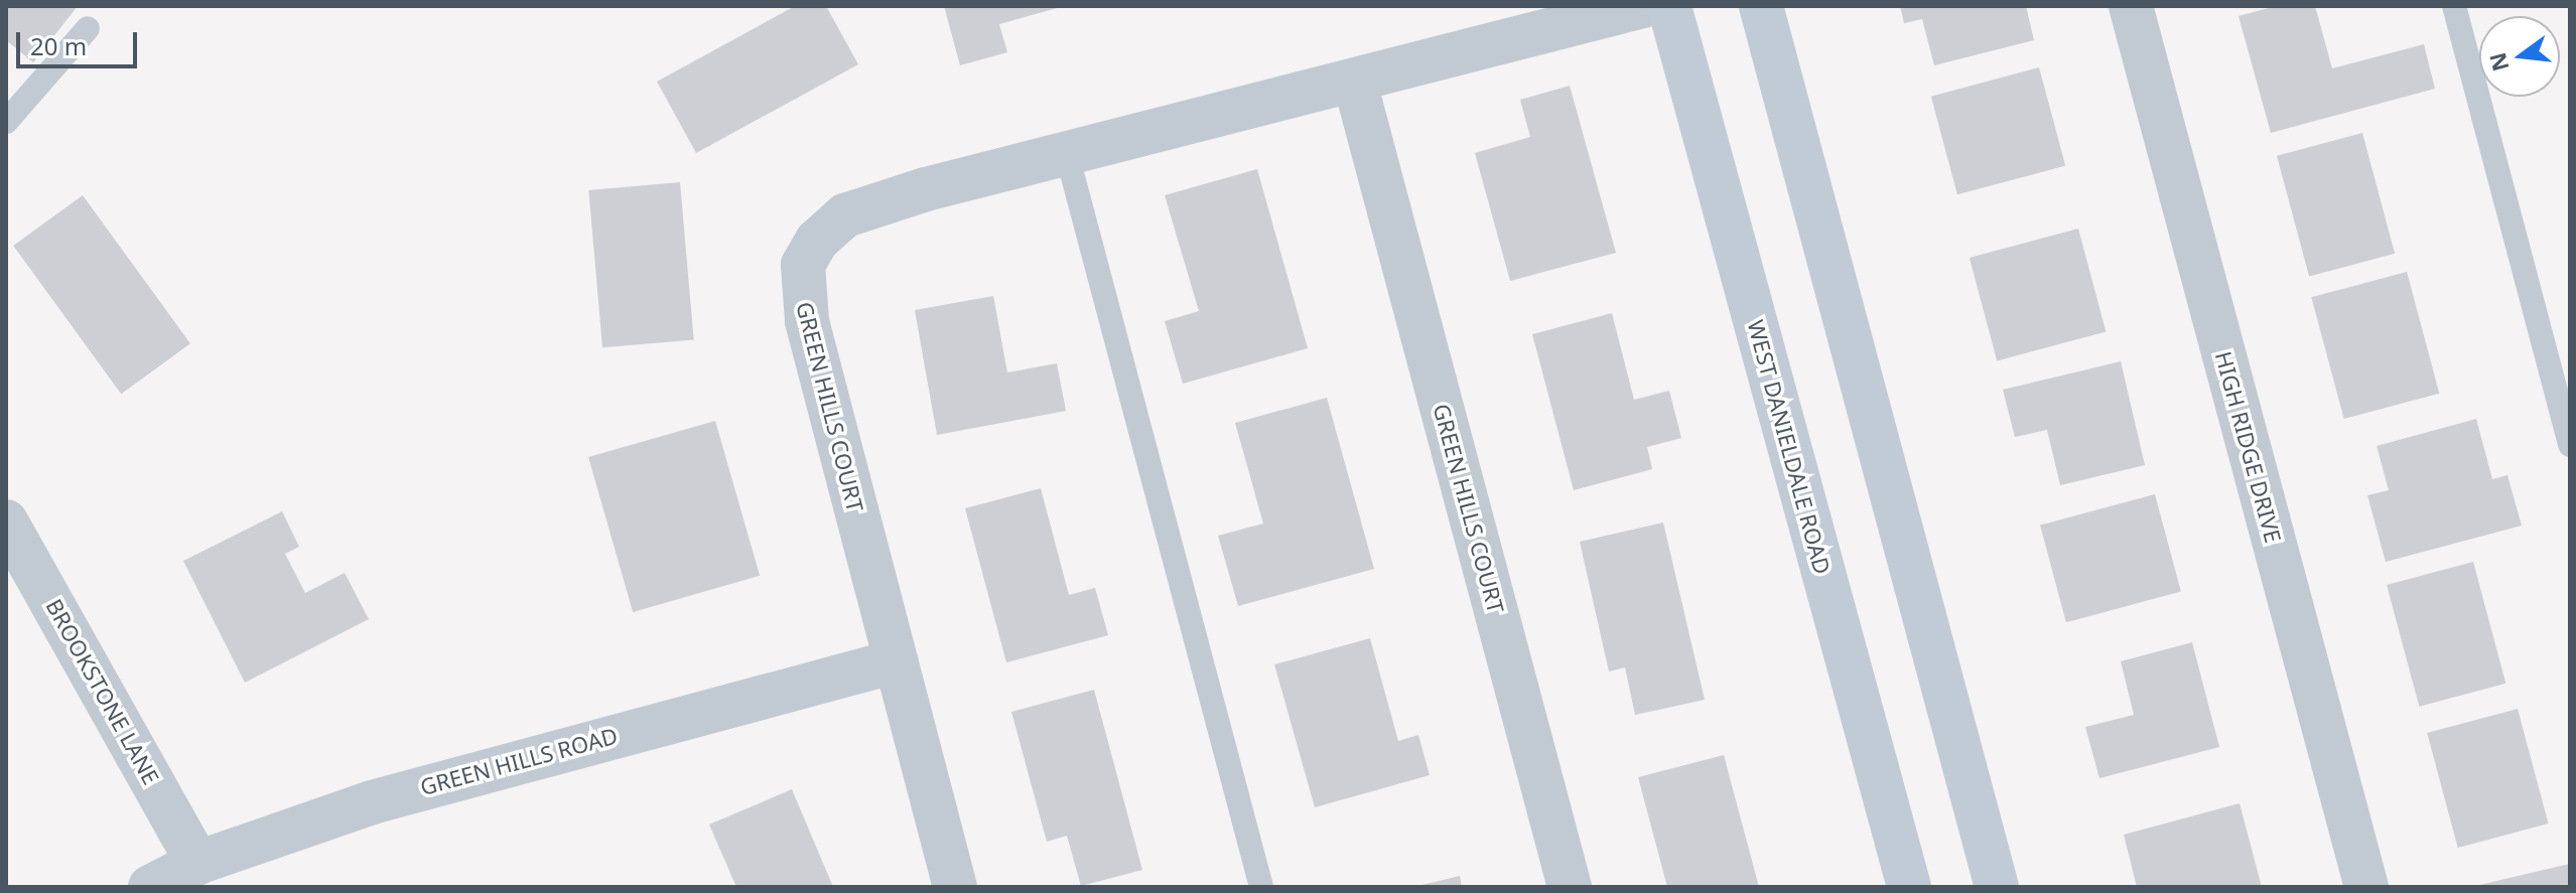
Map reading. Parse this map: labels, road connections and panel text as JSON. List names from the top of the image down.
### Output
{
  "streets": {
    "main road": ["WEST DANIELDALE ROAD"],
    "street": [
      "GREEN HILLS COURT",
      "HIGH RIDGE DRIVE",
      "BROOKSTONE LANE",
      "GREEN HILLS ROAD"
    ]
  },
  "crossings": [
    ["GREEN HILLS COURT", "GREEN HILLS ROAD"],
    ["BROOKSTONE LANE", "GREEN HILLS ROAD"]
  ],
  "scale_bar": "20 m",
  "north": "left"
}
